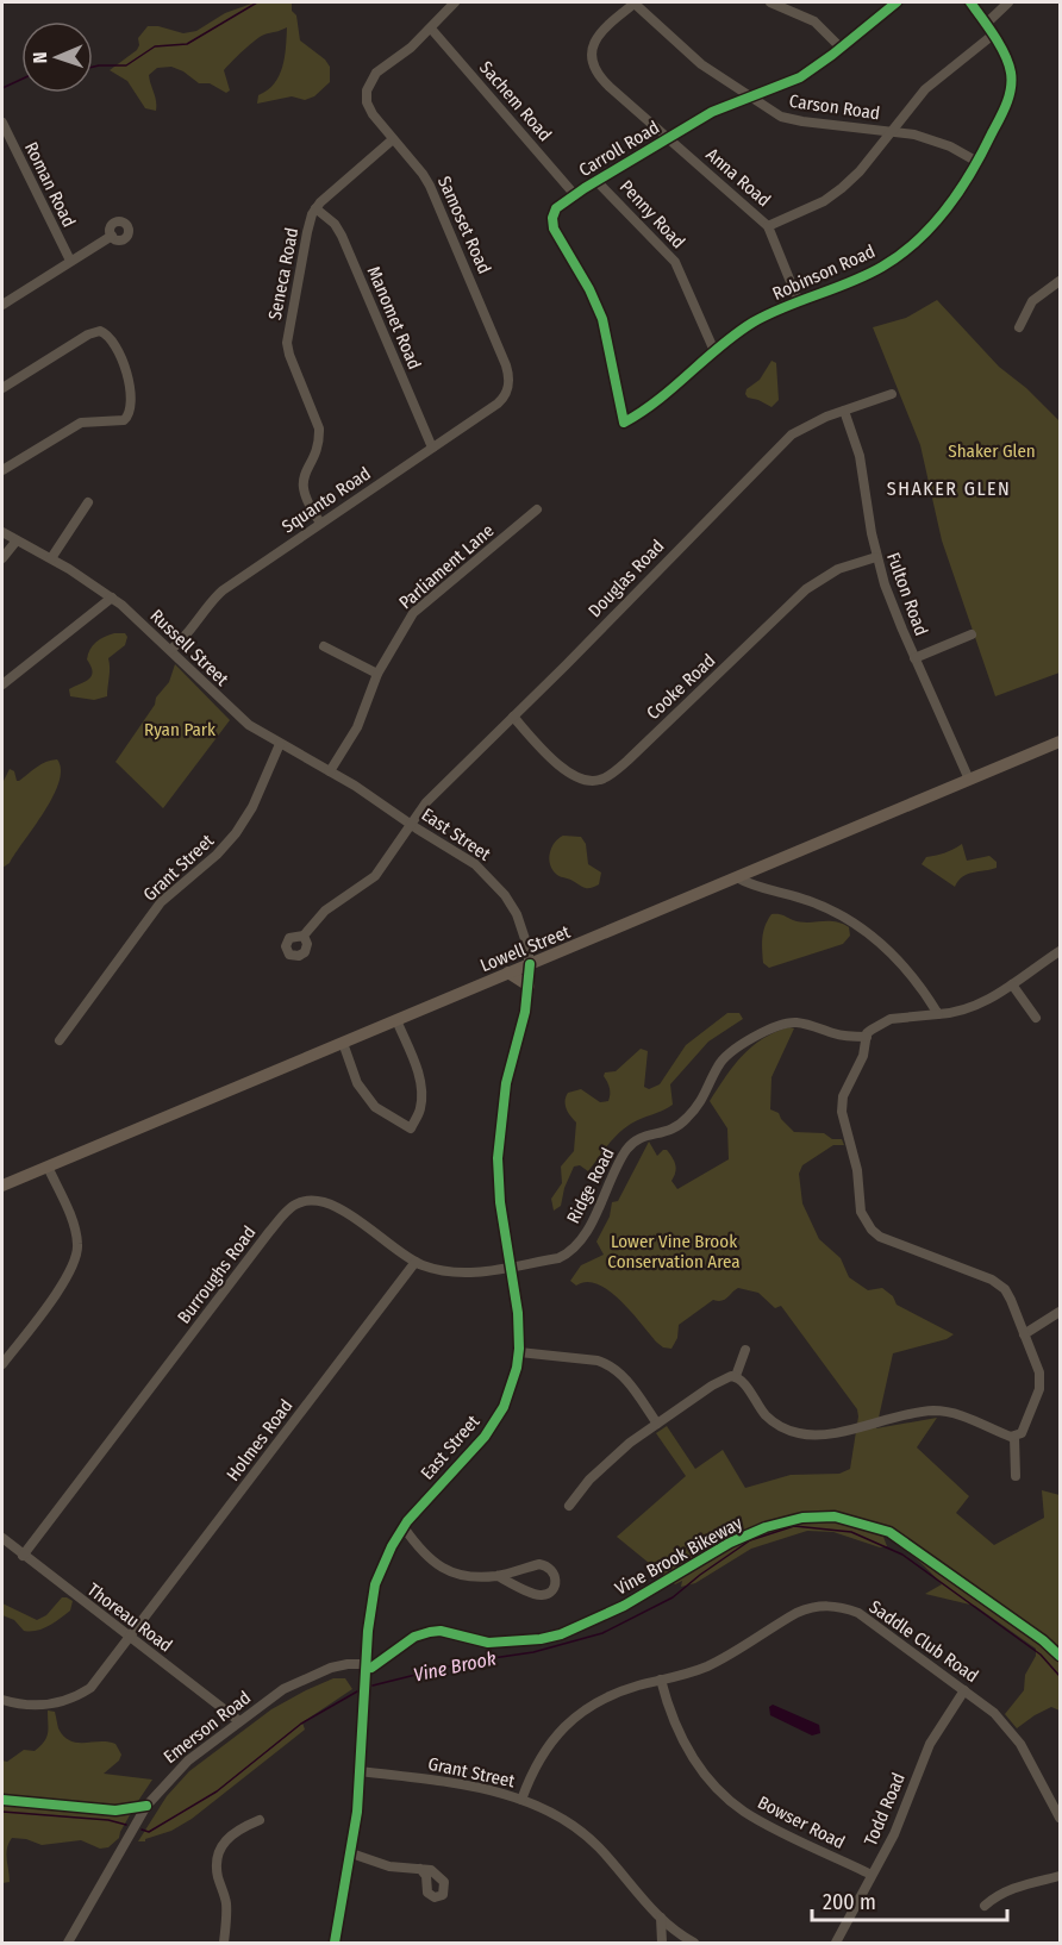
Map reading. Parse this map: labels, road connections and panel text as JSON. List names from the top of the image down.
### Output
{
  "streets": {
    "main road": ["Lowell Street"],
    "street": [
      "Sachem Road",
      "Carson Road",
      "Carroll Road",
      "Anna Road",
      "Roman Road",
      "Penny Road",
      "Samoset Road",
      "Robinson Road",
      "Seneca Road",
      "Manomet Road",
      "Squanto Road",
      "Parliament Lane",
      "Douglas Road",
      "Fulton Road",
      "Russell Street",
      "Cooke Road",
      "East Street",
      "Grant Street",
      "Ridge Road",
      "Burroughs Road",
      "Holmes Road",
      "Thoreau Road",
      "Saddle Club Road",
      "Emerson Road",
      "Todd Road",
      "Bowser Road"
    ],
    "cycle path": ["Vine Brook Bikeway"]
  },
  "crossings": [
    ["Sachem Road", "Carroll Road"],
    ["Sachem Road", "Samoset Road"],
    ["Carson Road", "Carroll Road"],
    ["Carson Road", "Anna Road"],
    ["Carson Road", "Robinson Road"],
    ["Carroll Road", "Anna Road"],
    ["Carroll Road", "Penny Road"],
    ["Carroll Road", "Robinson Road"],
    ["Anna Road", "Robinson Road"],
    ["Penny Road", "Robinson Road"],
    ["Samoset Road", "Seneca Road"],
    ["Samoset Road", "Squanto Road"],
    ["Seneca Road", "Manomet Road"],
    ["Seneca Road", "Squanto Road"],
    ["Manomet Road", "Squanto Road"],
    ["Squanto Road", "Russell Street"],
    ["Parliament Lane", "Russell Street"],
    ["Douglas Road", "Fulton Road"],
    ["Douglas Road", "Cooke Road"],
    ["Douglas Road", "East Street"],
    ["Fulton Road", "Cooke Road"],
    ["Fulton Road", "Lowell Street"],
    ["Russell Street", "East Street"],
    ["Russell Street", "Grant Street"],
    ["East Street", "Grant Street"],
    ["East Street", "Lowell Street"],
    ["East Street", "Ridge Road"],
    ["East Street", "Burroughs Road"],
    ["East Street", "Emerson Road"],
    ["Grant Street", "Saddle Club Road"],
    ["Ridge Road", "Burroughs Road"],
    ["Burroughs Road", "Holmes Road"],
    ["Burroughs Road", "Thoreau Road"],
    ["Holmes Road", "Thoreau Road"],
    ["Thoreau Road", "Emerson Road"],
    ["Saddle Club Road", "Todd Road"],
    ["Saddle Club Road", "Bowser Road"],
    ["Todd Road", "Bowser Road"]
  ],
  "districts": ["SHAKER GLEN"],
  "water": ["Vine Brook"],
  "parks": ["Shaker Glen", "Ryan Park", "Lower Vine Brook Conservation Area"],
  "scale_bar": "200 m",
  "north": "left"
}
